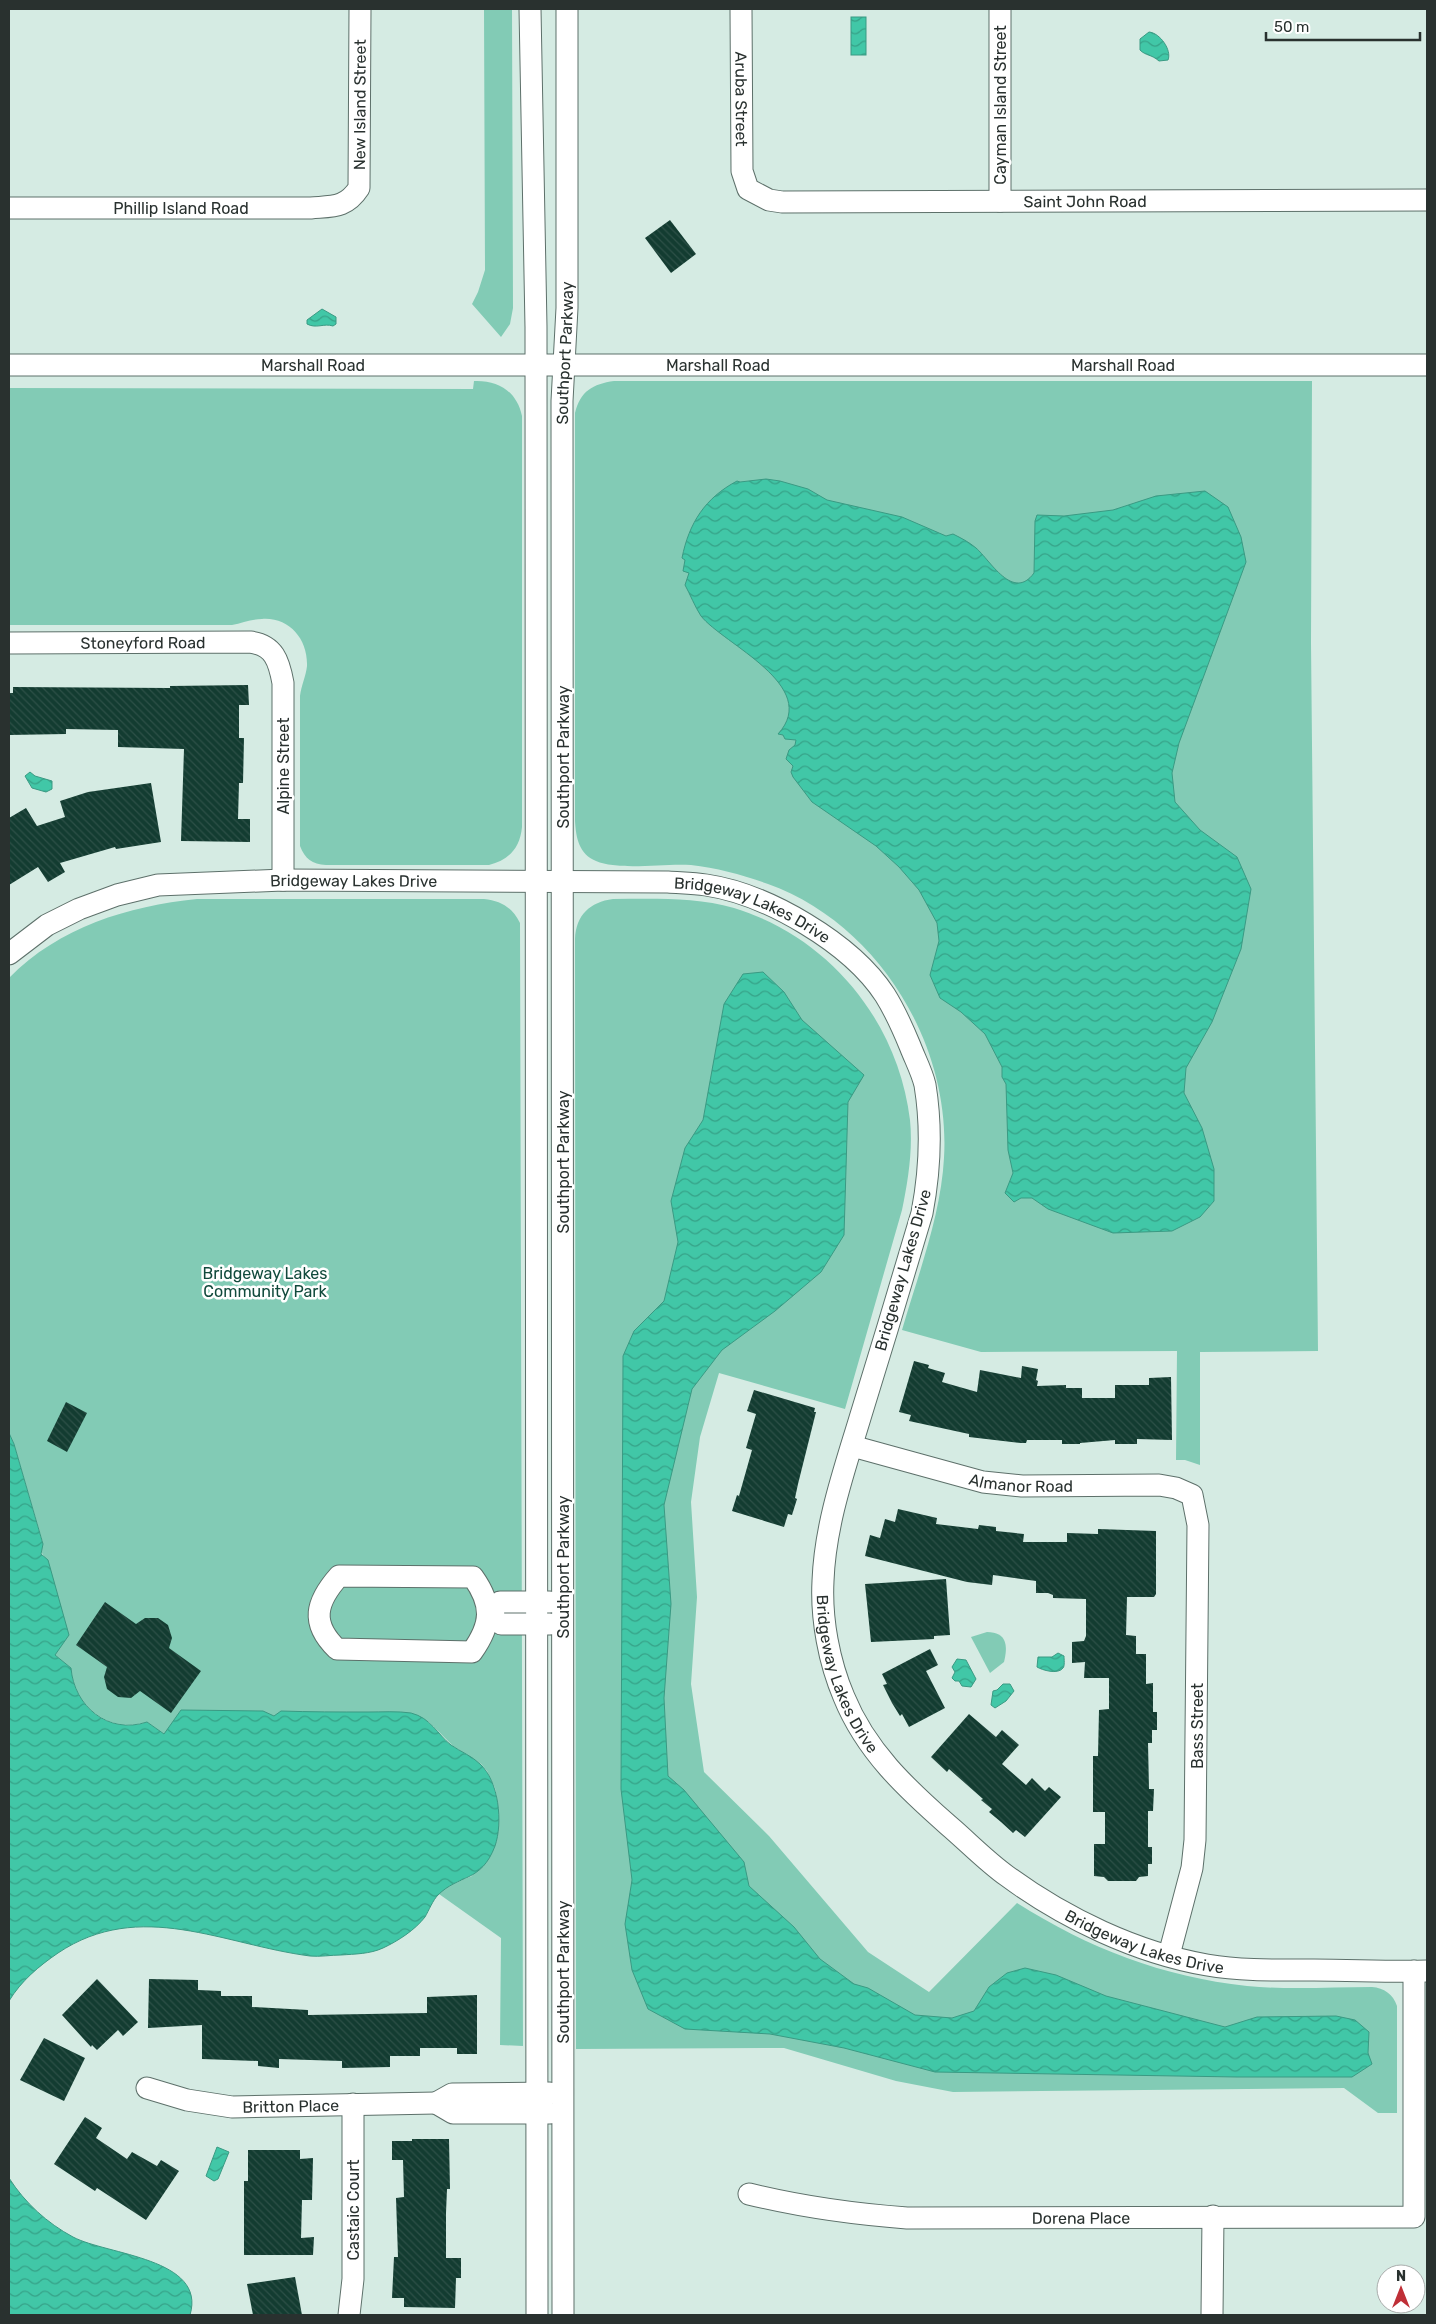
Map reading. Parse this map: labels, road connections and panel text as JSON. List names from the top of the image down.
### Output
{
  "streets": {
    "street": [
      "Aruba Street",
      "New Island Street",
      "Cayman Island Street",
      "Saint John Road",
      "Phillip Island Road",
      "Southport Parkway",
      "Marshall Road",
      "Stoneyford Road",
      "Alpine Street",
      "Bridgeway Lakes Drive",
      "Almanor Road",
      "Bass Street",
      "Britton Place",
      "Castaic Court",
      "Dorena Place"
    ]
  },
  "crossings": [
    ["Aruba Street", "Saint John Road"],
    ["New Island Street", "Phillip Island Road"],
    ["Cayman Island Street", "Saint John Road"],
    ["Southport Parkway", "Marshall Road"],
    ["Southport Parkway", "Bridgeway Lakes Drive"],
    ["Southport Parkway", "Britton Place"],
    ["Stoneyford Road", "Alpine Street"],
    ["Alpine Street", "Bridgeway Lakes Drive"],
    ["Bridgeway Lakes Drive", "Almanor Road"],
    ["Bridgeway Lakes Drive", "Bass Street"],
    ["Bridgeway Lakes Drive", "Dorena Place"],
    ["Almanor Road", "Bass Street"],
    ["Britton Place", "Castaic Court"]
  ],
  "parks": ["Bridgeway Lakes Community Park"],
  "scale_bar": "50 m",
  "north": "top"
}
